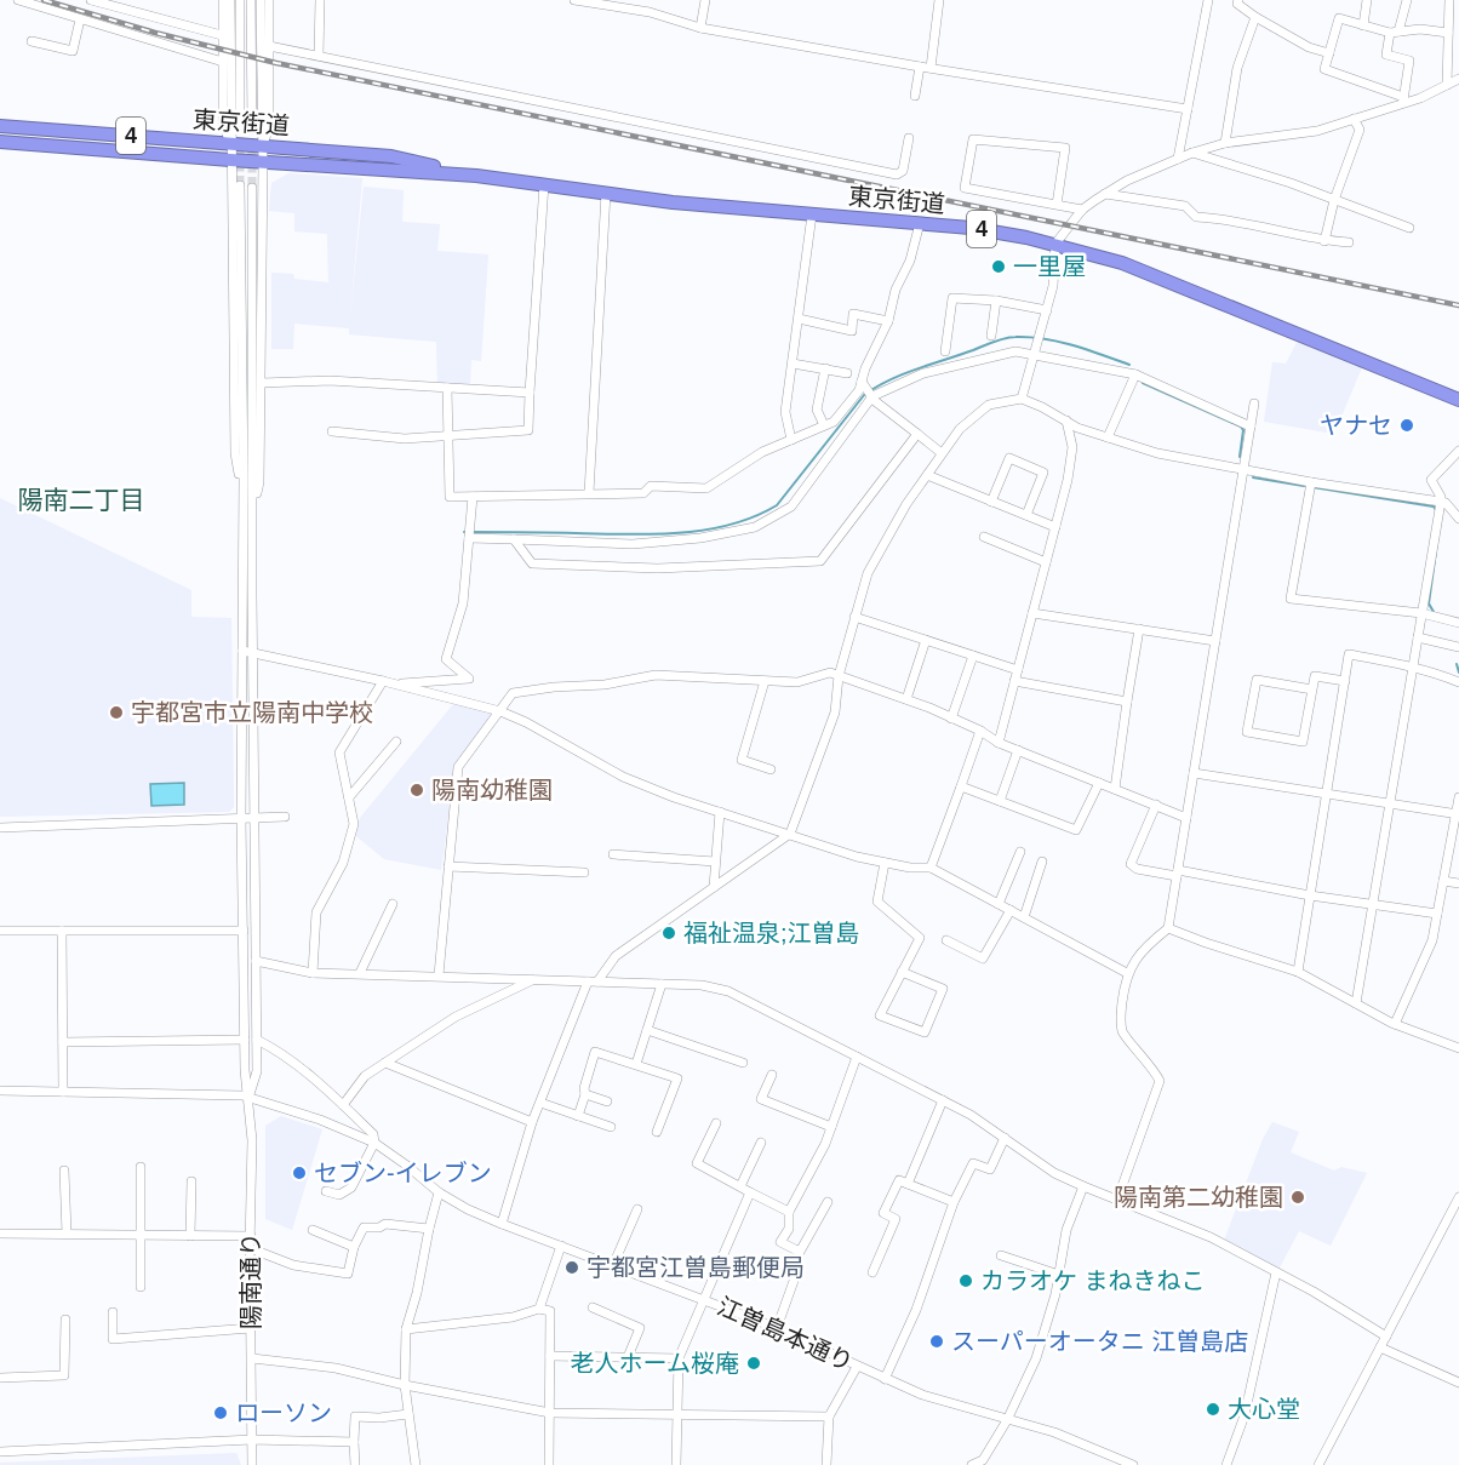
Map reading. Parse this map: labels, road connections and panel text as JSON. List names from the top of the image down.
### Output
{
  "streets": {
    "highway": ["東京街道", "4"],
    "street": ["陽南通り", "江曽島本通り"]
  },
  "crossings": [
    ["陽南通り", "江曽島本通り"]
  ],
  "districts": ["陽南二丁目"],
  "places": [
    "一里屋",
    "ヤナセ",
    "宇都宮市立陽南中学校",
    "陽南幼稚園",
    "福祉温泉;江曽島",
    "セブン-イレブン",
    "陽南第二幼稚園",
    "宇都宮江曽島郵便局",
    "カラオケ まねきねこ",
    "スーパーオータニ 江曽島店",
    "老人ホーム桜庵",
    "大心堂",
    "ローソン"
  ]
}
